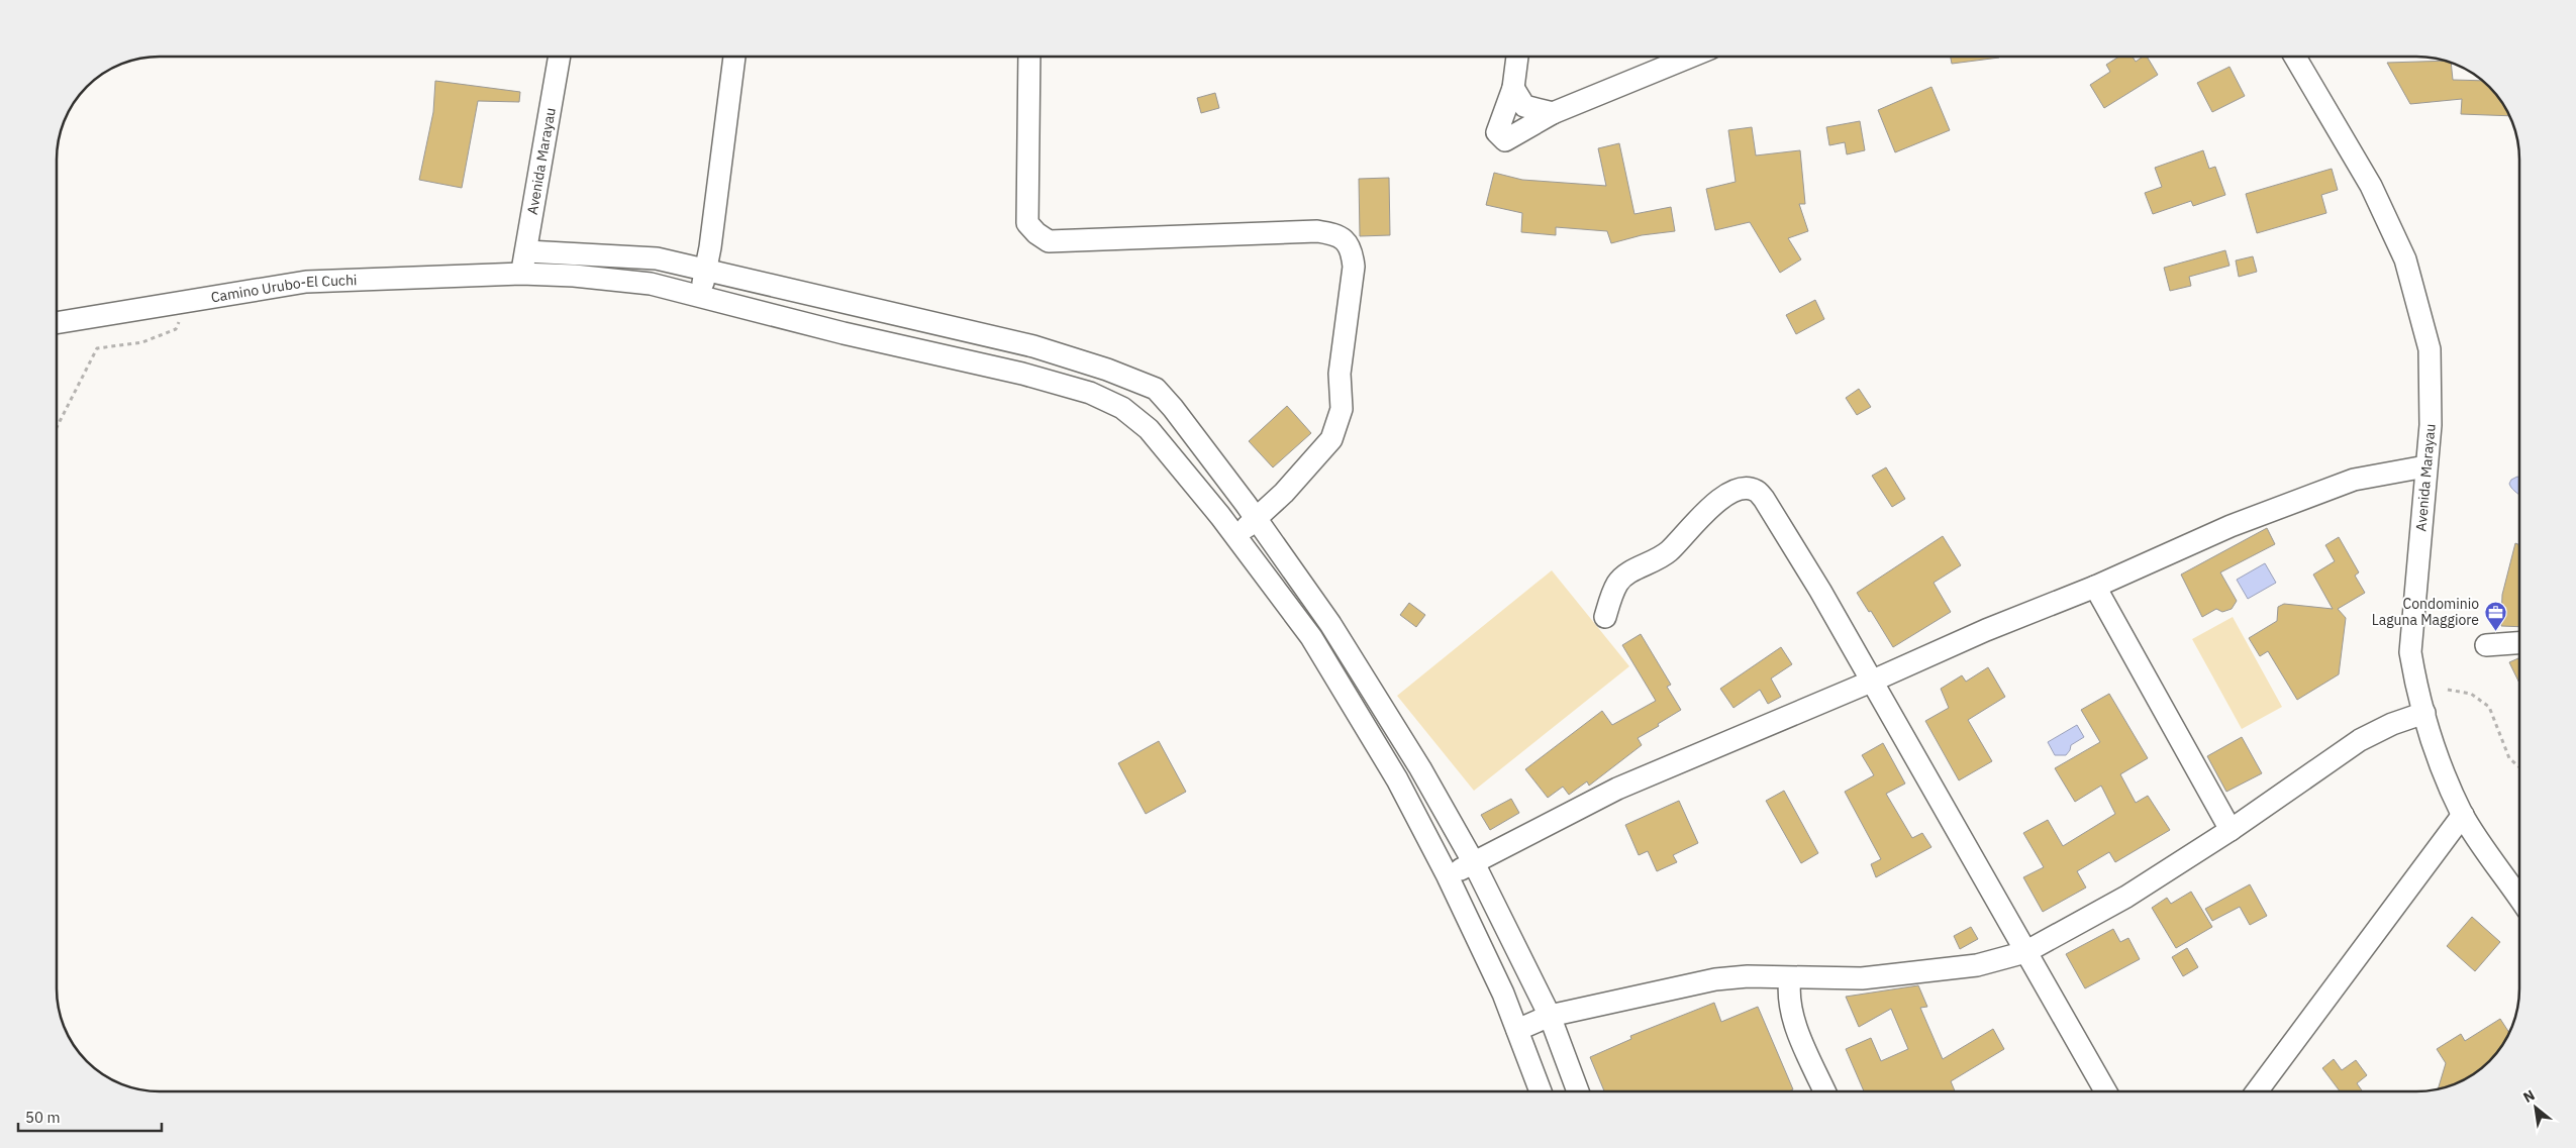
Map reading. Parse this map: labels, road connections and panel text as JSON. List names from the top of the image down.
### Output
{
  "streets": {
    "street": ["Avenida Marayau", "Camino Urubo-El Cuchi"]
  },
  "crossings": [
    ["Avenida Marayau", "Camino Urubo-El Cuchi"]
  ],
  "places": {
    "office": ["Condominio Laguna Maggiore"]
  },
  "scale_bar": "50 m",
  "north": "top left"
}
